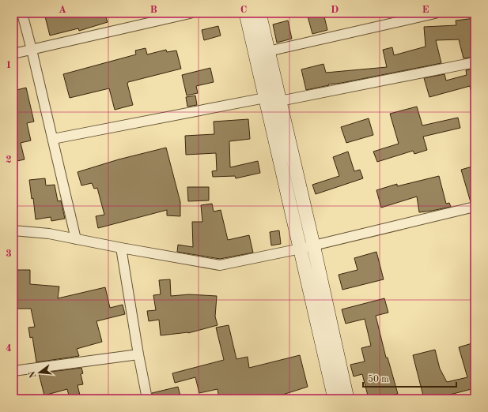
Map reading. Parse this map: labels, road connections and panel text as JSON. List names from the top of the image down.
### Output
{
  "scale_bar": "50 m",
  "north": "left",
  "grid": {
    "columns": [
      "A",
      "B",
      "C",
      "D",
      "E"
    ],
    "rows": [
      "1",
      "2",
      "3",
      "4"
    ]
  }
}
